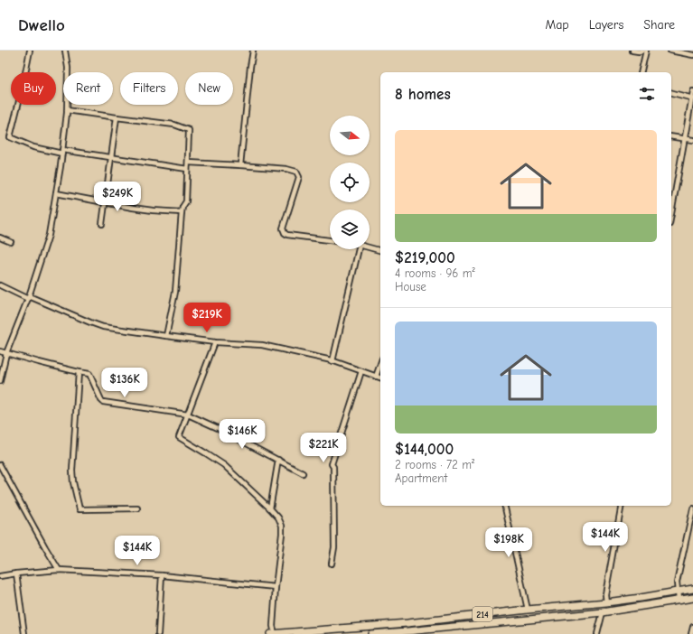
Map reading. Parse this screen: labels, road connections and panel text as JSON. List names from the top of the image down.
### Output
{
  "streets": {
    "highway": ["214"]
  },
  "north": "right",
  "page": {
    "header": "Dwello",
    "nav": ["Map", "Layers", "Share"],
    "chip": [
      "Buy",
      "Rent",
      "Filters",
      "New"
    ],
    "heading": "8 homes",
    "list": [
      {
        "name": "$219,000",
        "note": "4 rooms · 96 m² · House"
      },
      {
        "name": "$144,000",
        "note": "2 rooms · 72 m² · Apartment"
      }
    ],
    "price": [
      "$249K",
      "$219K",
      "$136K",
      "$146K",
      "$221K",
      "$144K",
      "$198K",
      "$144K"
    ]
  }
}
